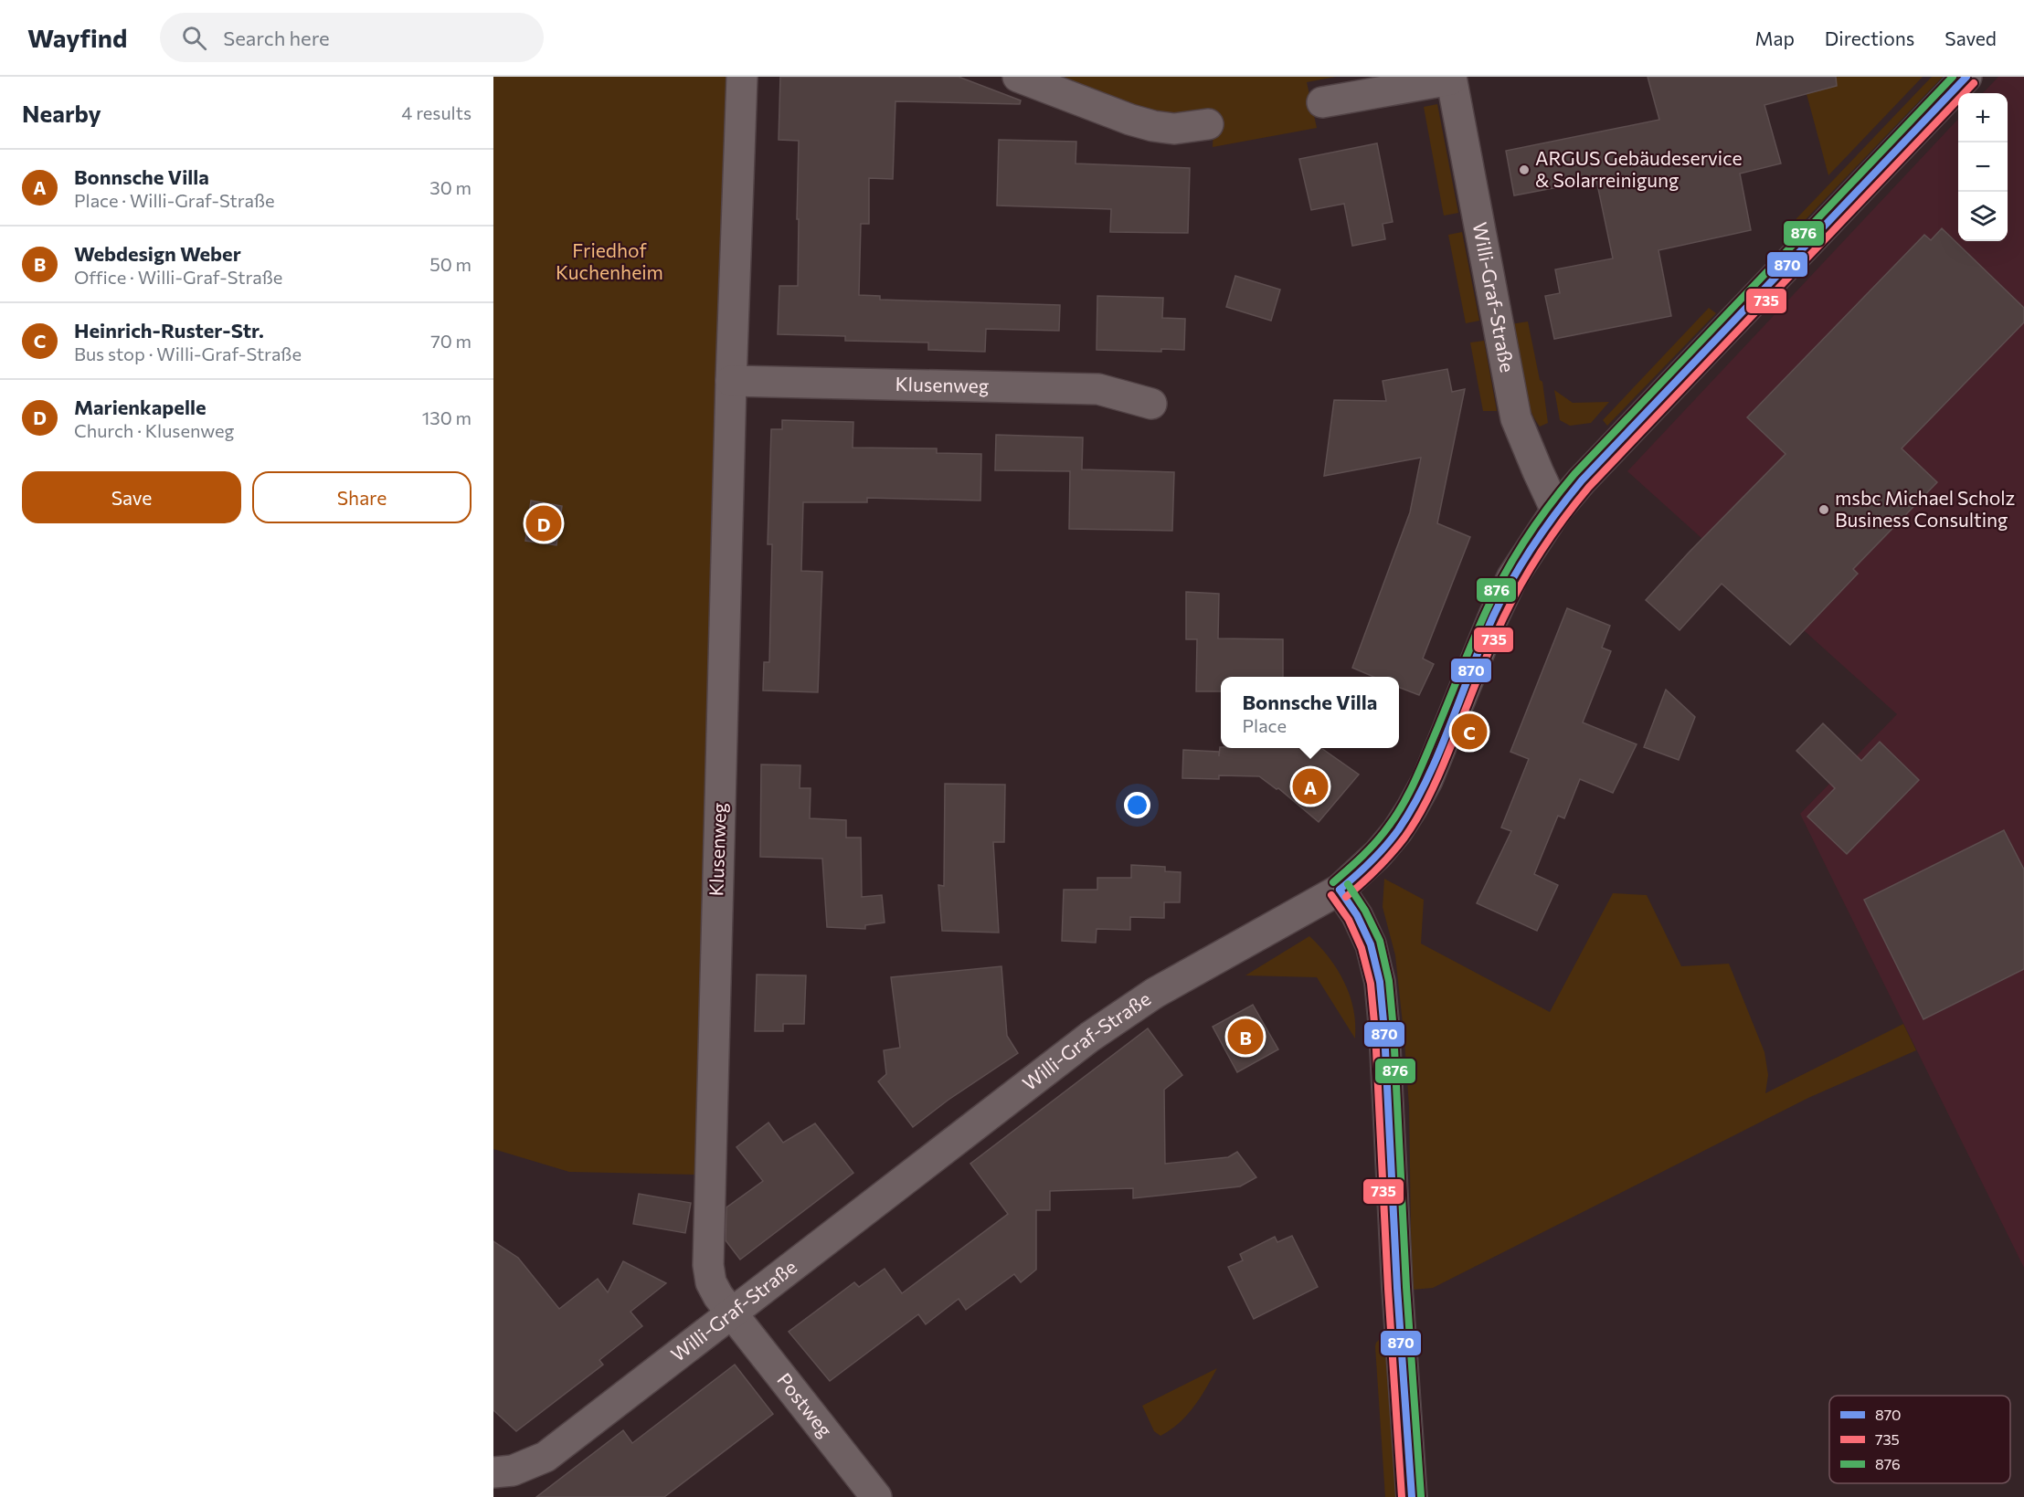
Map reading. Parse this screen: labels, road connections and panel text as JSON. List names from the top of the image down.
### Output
{
  "streets": {
    "street": ["Willi-Graf-Straße", "Klusenweg", "Postweg"]
  },
  "crossings": [
    ["Willi-Graf-Straße", "Klusenweg"],
    ["Willi-Graf-Straße", "Postweg"],
    ["Klusenweg", "Postweg"]
  ],
  "parks": ["Friedhof Kuchenheim"],
  "places": ["ARGUS Gebäudeservice & Solarreinigung", "msbc Michael Scholz Business Consulting"],
  "lines": ["transit line 870", "transit line 876", "transit line 735"],
  "legend": ["870", "735", "876"],
  "page": {
    "header": "Wayfind",
    "search": "Search here",
    "nav": ["Map", "Directions", "Saved"],
    "heading": ["Nearby", "4 results"],
    "map_buttons": ["+", "−"],
    "list": [
      {
        "mark": "A",
        "name": "Bonnsche Villa",
        "note": "Place · Willi-Graf-Straße",
        "value": "30 m"
      },
      {
        "mark": "B",
        "name": "Webdesign Weber",
        "note": "Office · Willi-Graf-Straße",
        "value": "50 m"
      },
      {
        "mark": "C",
        "name": "Heinrich-Ruster-Str.",
        "note": "Bus stop · Willi-Graf-Straße",
        "value": "70 m"
      },
      {
        "mark": "D",
        "name": "Marienkapelle",
        "note": "Church · Klusenweg",
        "value": "130 m"
      }
    ],
    "buttons": ["Save", "Share"],
    "pins": [
      "D",
      "C",
      "A",
      "B"
    ],
    "popup": ["Bonnsche Villa", "Place"]
  }
}
